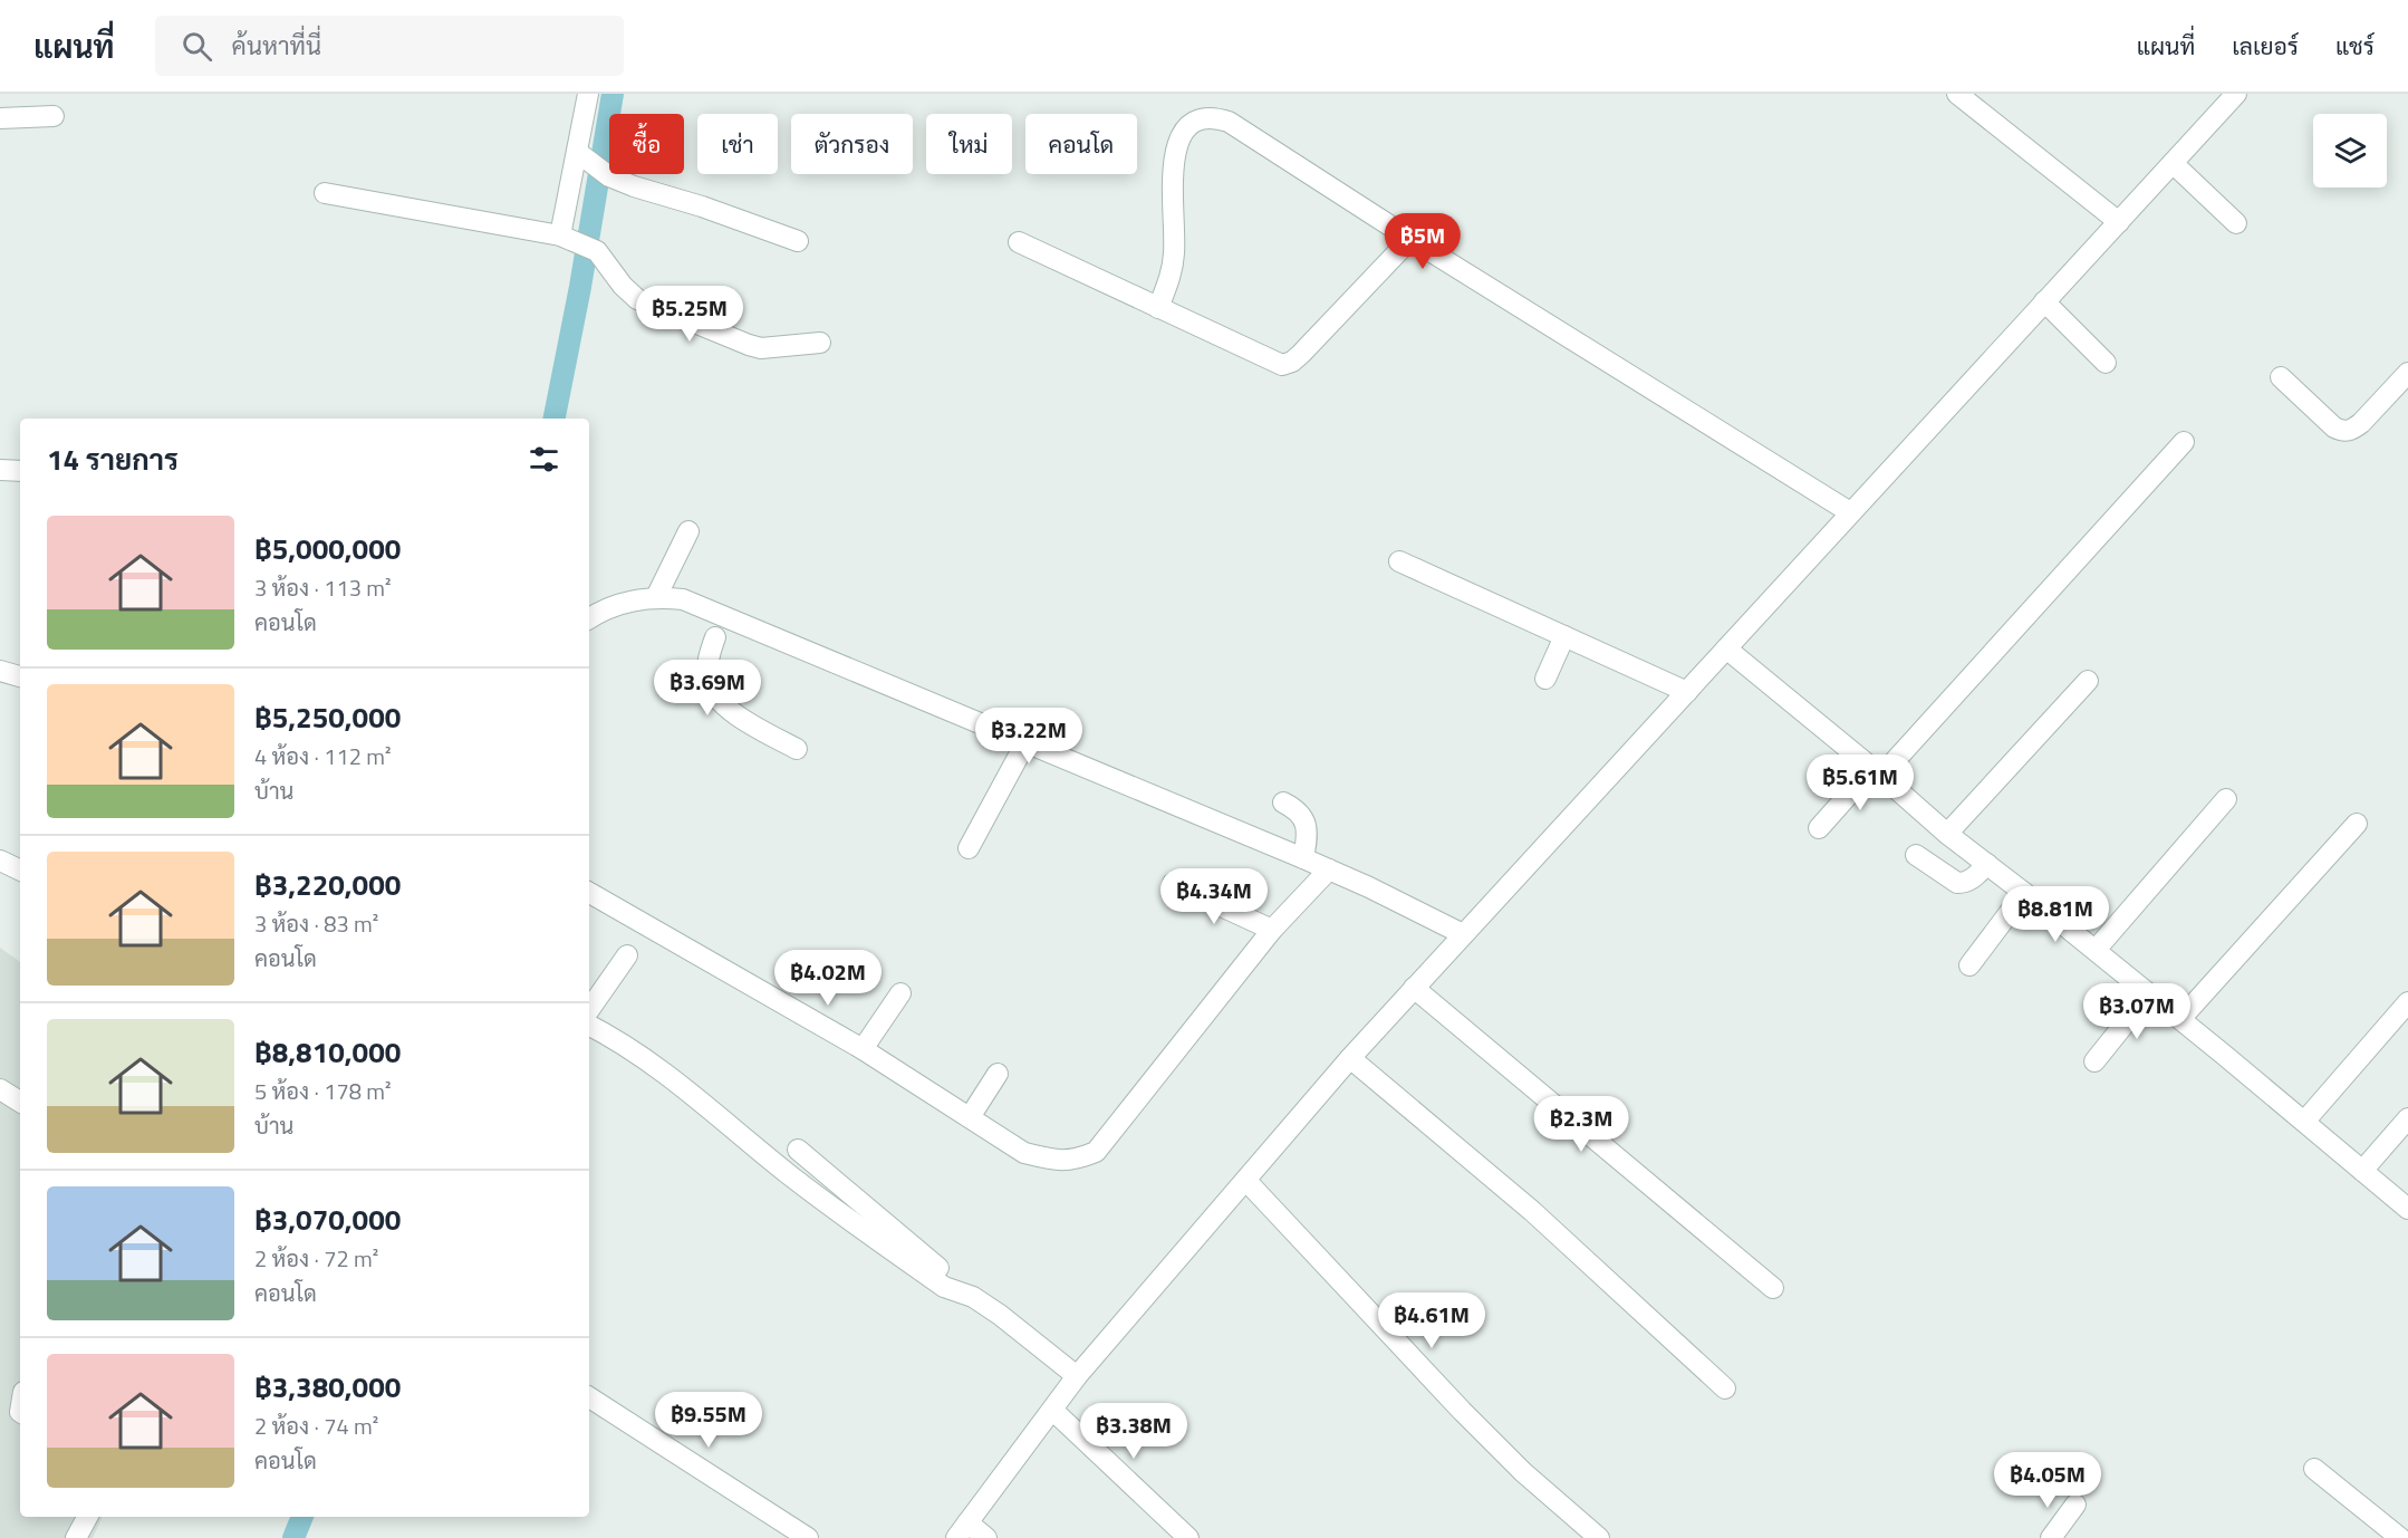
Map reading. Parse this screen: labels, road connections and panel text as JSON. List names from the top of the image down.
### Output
{
  "page": {
    "header": "แผนที่",
    "search": "ค้นหาที่นี่",
    "nav": ["แผนที่", "เลเยอร์", "แชร์"],
    "chip": [
      "ซื้อ",
      "เช่า",
      "ตัวกรอง",
      "ใหม่",
      "คอนโด"
    ],
    "price": [
      "฿5M",
      "฿5.25M",
      "฿3.69M",
      "฿3.22M",
      "฿5.61M",
      "฿4.34M",
      "฿8.81M",
      "฿4.02M",
      "฿3.07M",
      "฿2.3M",
      "฿4.61M",
      "฿9.55M",
      "฿3.38M",
      "฿4.05M"
    ],
    "heading": "14 รายการ",
    "list": [
      {
        "name": "฿5,000,000",
        "note": "3 ห้อง · 113 m² · คอนโด"
      },
      {
        "name": "฿5,250,000",
        "note": "4 ห้อง · 112 m² · บ้าน"
      },
      {
        "name": "฿3,220,000",
        "note": "3 ห้อง · 83 m² · คอนโด"
      },
      {
        "name": "฿8,810,000",
        "note": "5 ห้อง · 178 m² · บ้าน"
      },
      {
        "name": "฿3,070,000",
        "note": "2 ห้อง · 72 m² · คอนโด"
      },
      {
        "name": "฿3,380,000",
        "note": "2 ห้อง · 74 m² · คอนโด"
      }
    ]
  }
}
